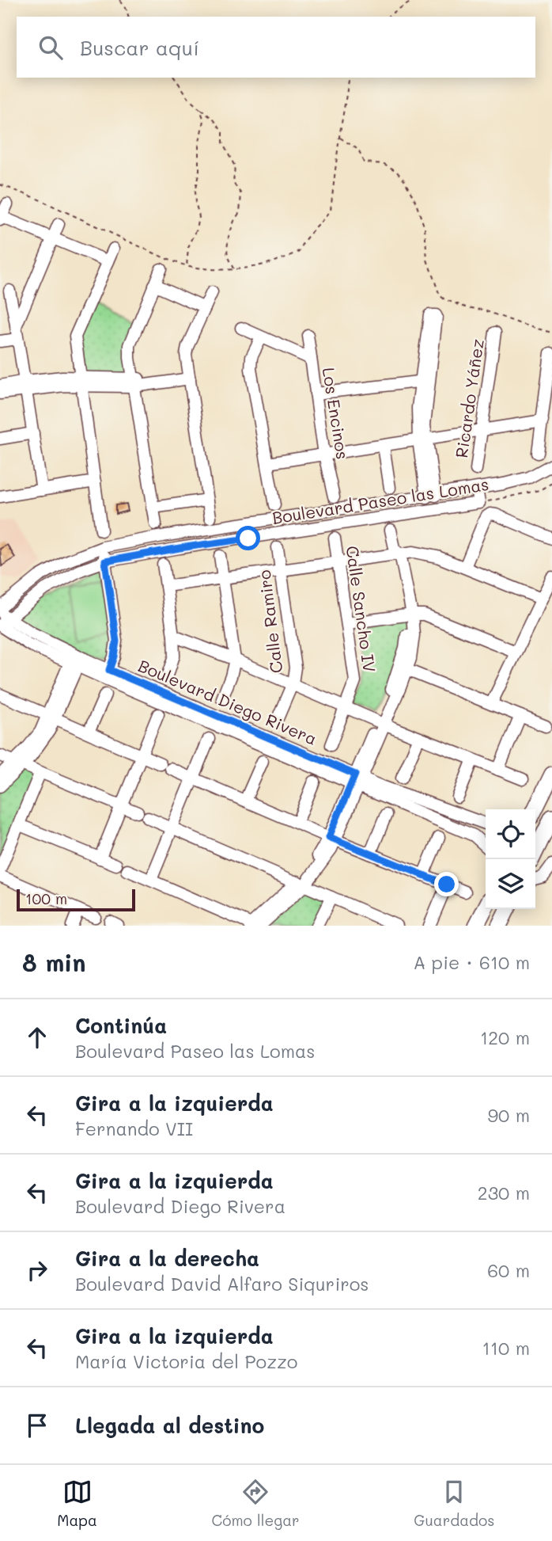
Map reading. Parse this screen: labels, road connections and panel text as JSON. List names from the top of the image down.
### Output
{
  "streets": {
    "street": [
      "Ricardo Yáñez",
      "Los Encinos",
      "Boulevard Paseo las Lomas",
      "Calle Sancho IV",
      "Calle Ramiro",
      "Boulevard Diego Rivera"
    ]
  },
  "crossings": [
    ["Boulevard Paseo las Lomas", "Boulevard Diego Rivera"]
  ],
  "scale_bar": "100 m",
  "page": {
    "search": "Buscar aquí",
    "scale": "100 m",
    "heading": ["8 min", "A pie · 610 m"],
    "list": [
      ["Continúa", "Boulevard Paseo las Lomas", "120 m"],
      ["Gira a la izquierda", "Fernando VII", "90 m"],
      ["Gira a la izquierda", "Boulevard Diego Rivera", "230 m"],
      ["Gira a la derecha", "Boulevard David Alfaro Siquriros", "60 m"],
      ["Gira a la izquierda", "María Victoria del Pozzo", "110 m"],
      "Llegada al destino"
    ],
    "nav": ["Mapa", "Cómo llegar", "Guardados"]
  }
}
